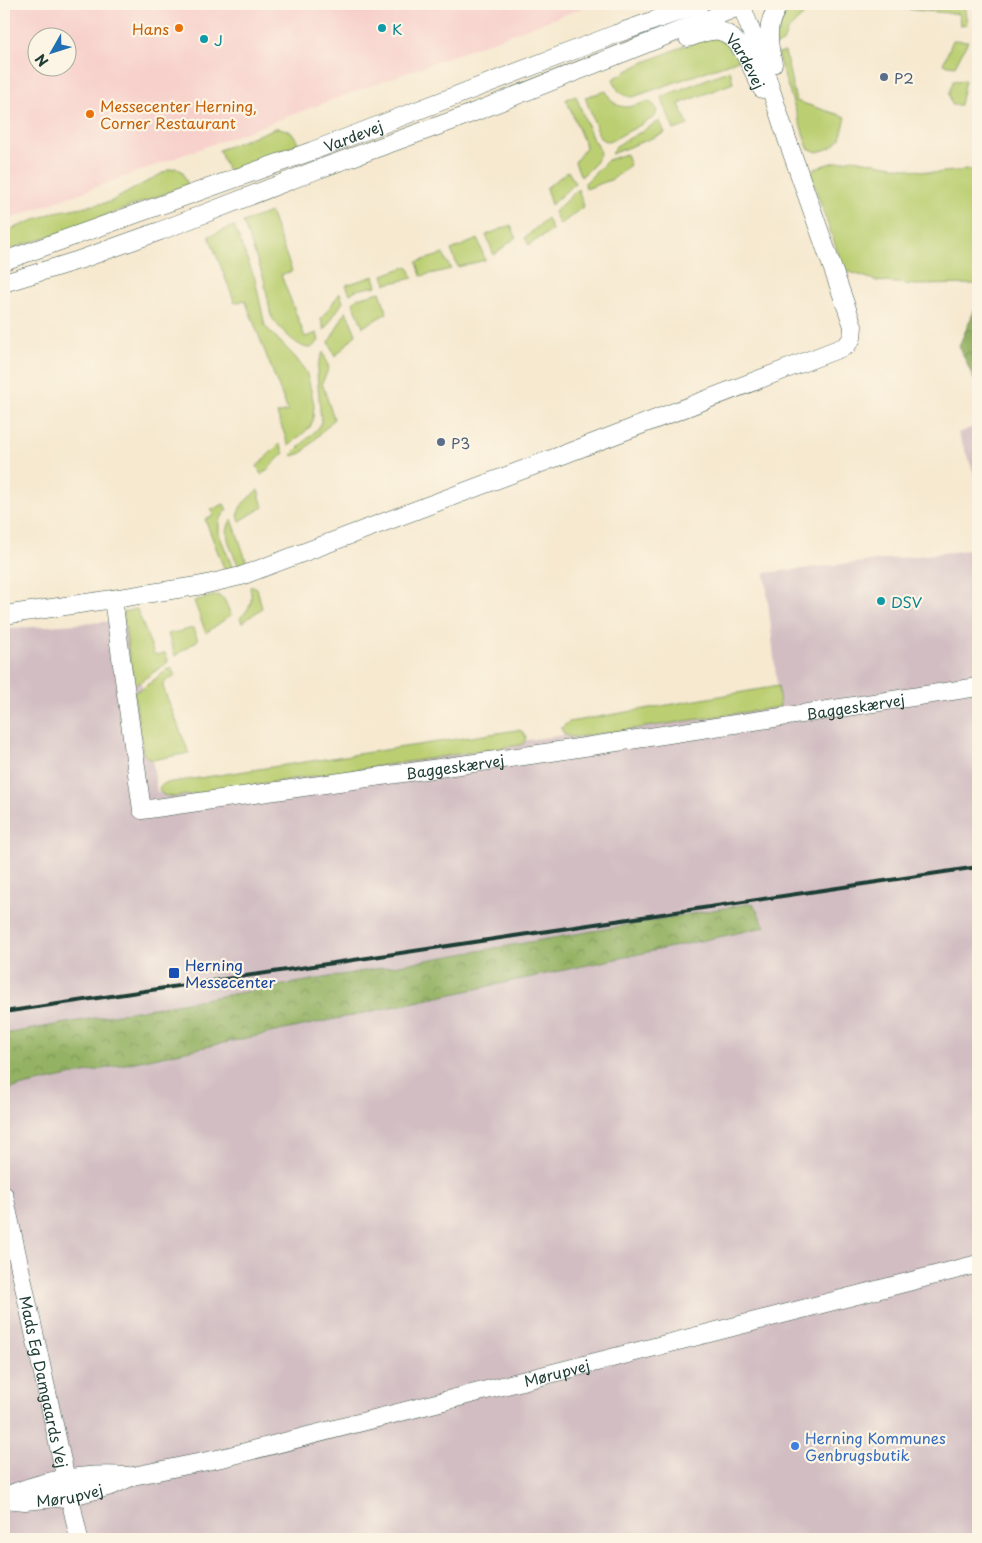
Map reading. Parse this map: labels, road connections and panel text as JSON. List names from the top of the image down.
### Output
{
  "streets": {
    "street": [
      "Vardevej",
      "Baggeskærvej",
      "Mørupvej",
      "Mads Eg Damgaards Vej"
    ]
  },
  "crossings": [
    ["Vardevej", "Baggeskærvej"],
    ["Mørupvej", "Mads Eg Damgaards Vej"]
  ],
  "places": {
    "other": [
      "Hans",
      "K",
      "J",
      "P2",
      "Messecenter Herning, Corner Restaurant",
      "P3",
      "DSV",
      "Herning Kommunes Genbrugsbutik"
    ],
    "transit": ["Herning Messecenter"]
  },
  "north": "bottom left"
}
